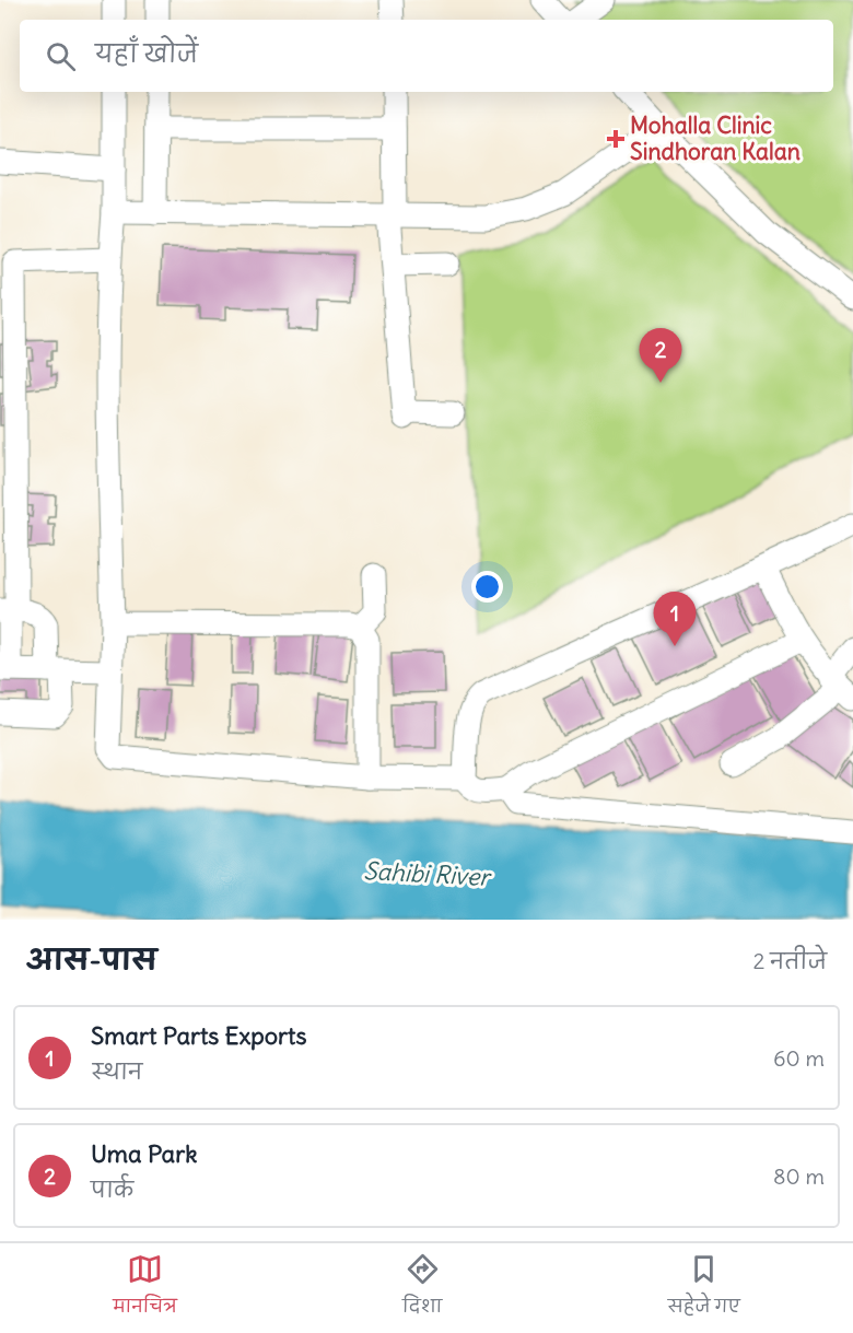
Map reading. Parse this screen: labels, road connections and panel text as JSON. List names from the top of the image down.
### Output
{
  "water": ["Sahibi River"],
  "places": {
    "health": ["Mohalla Clinic Sindhoran Kalan"]
  },
  "page": {
    "search": "यहाँ खोजें",
    "pins": ["2", "1"],
    "heading": ["आस-पास", "2 नतीजे"],
    "list": [
      {
        "mark": "1",
        "name": "Smart Parts Exports",
        "note": "स्थान",
        "value": "60 m"
      },
      {
        "mark": "2",
        "name": "Uma Park",
        "note": "पार्क",
        "value": "80 m"
      }
    ],
    "nav": ["मानचित्र", "दिशा", "सहेजे गए"]
  }
}
